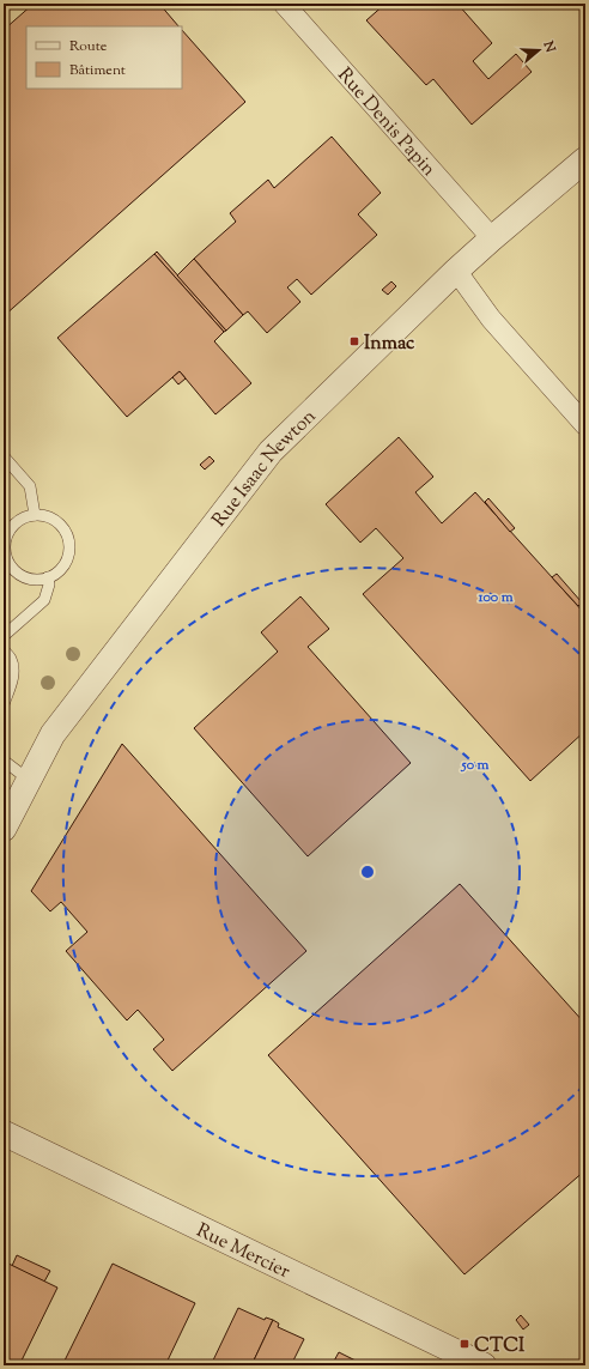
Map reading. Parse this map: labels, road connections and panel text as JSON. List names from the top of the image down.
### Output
{
  "streets": {
    "street": ["Rue Denis Papin", "Rue Isaac Newton", "Rue Mercier"]
  },
  "crossings": [
    ["Rue Denis Papin", "Rue Isaac Newton"]
  ],
  "places": {
    "transit": ["Inmac", "CTCI"]
  },
  "legend": ["Route", "Bâtiment"],
  "north": "right",
  "rings": ["100 m", "50 m"]
}
